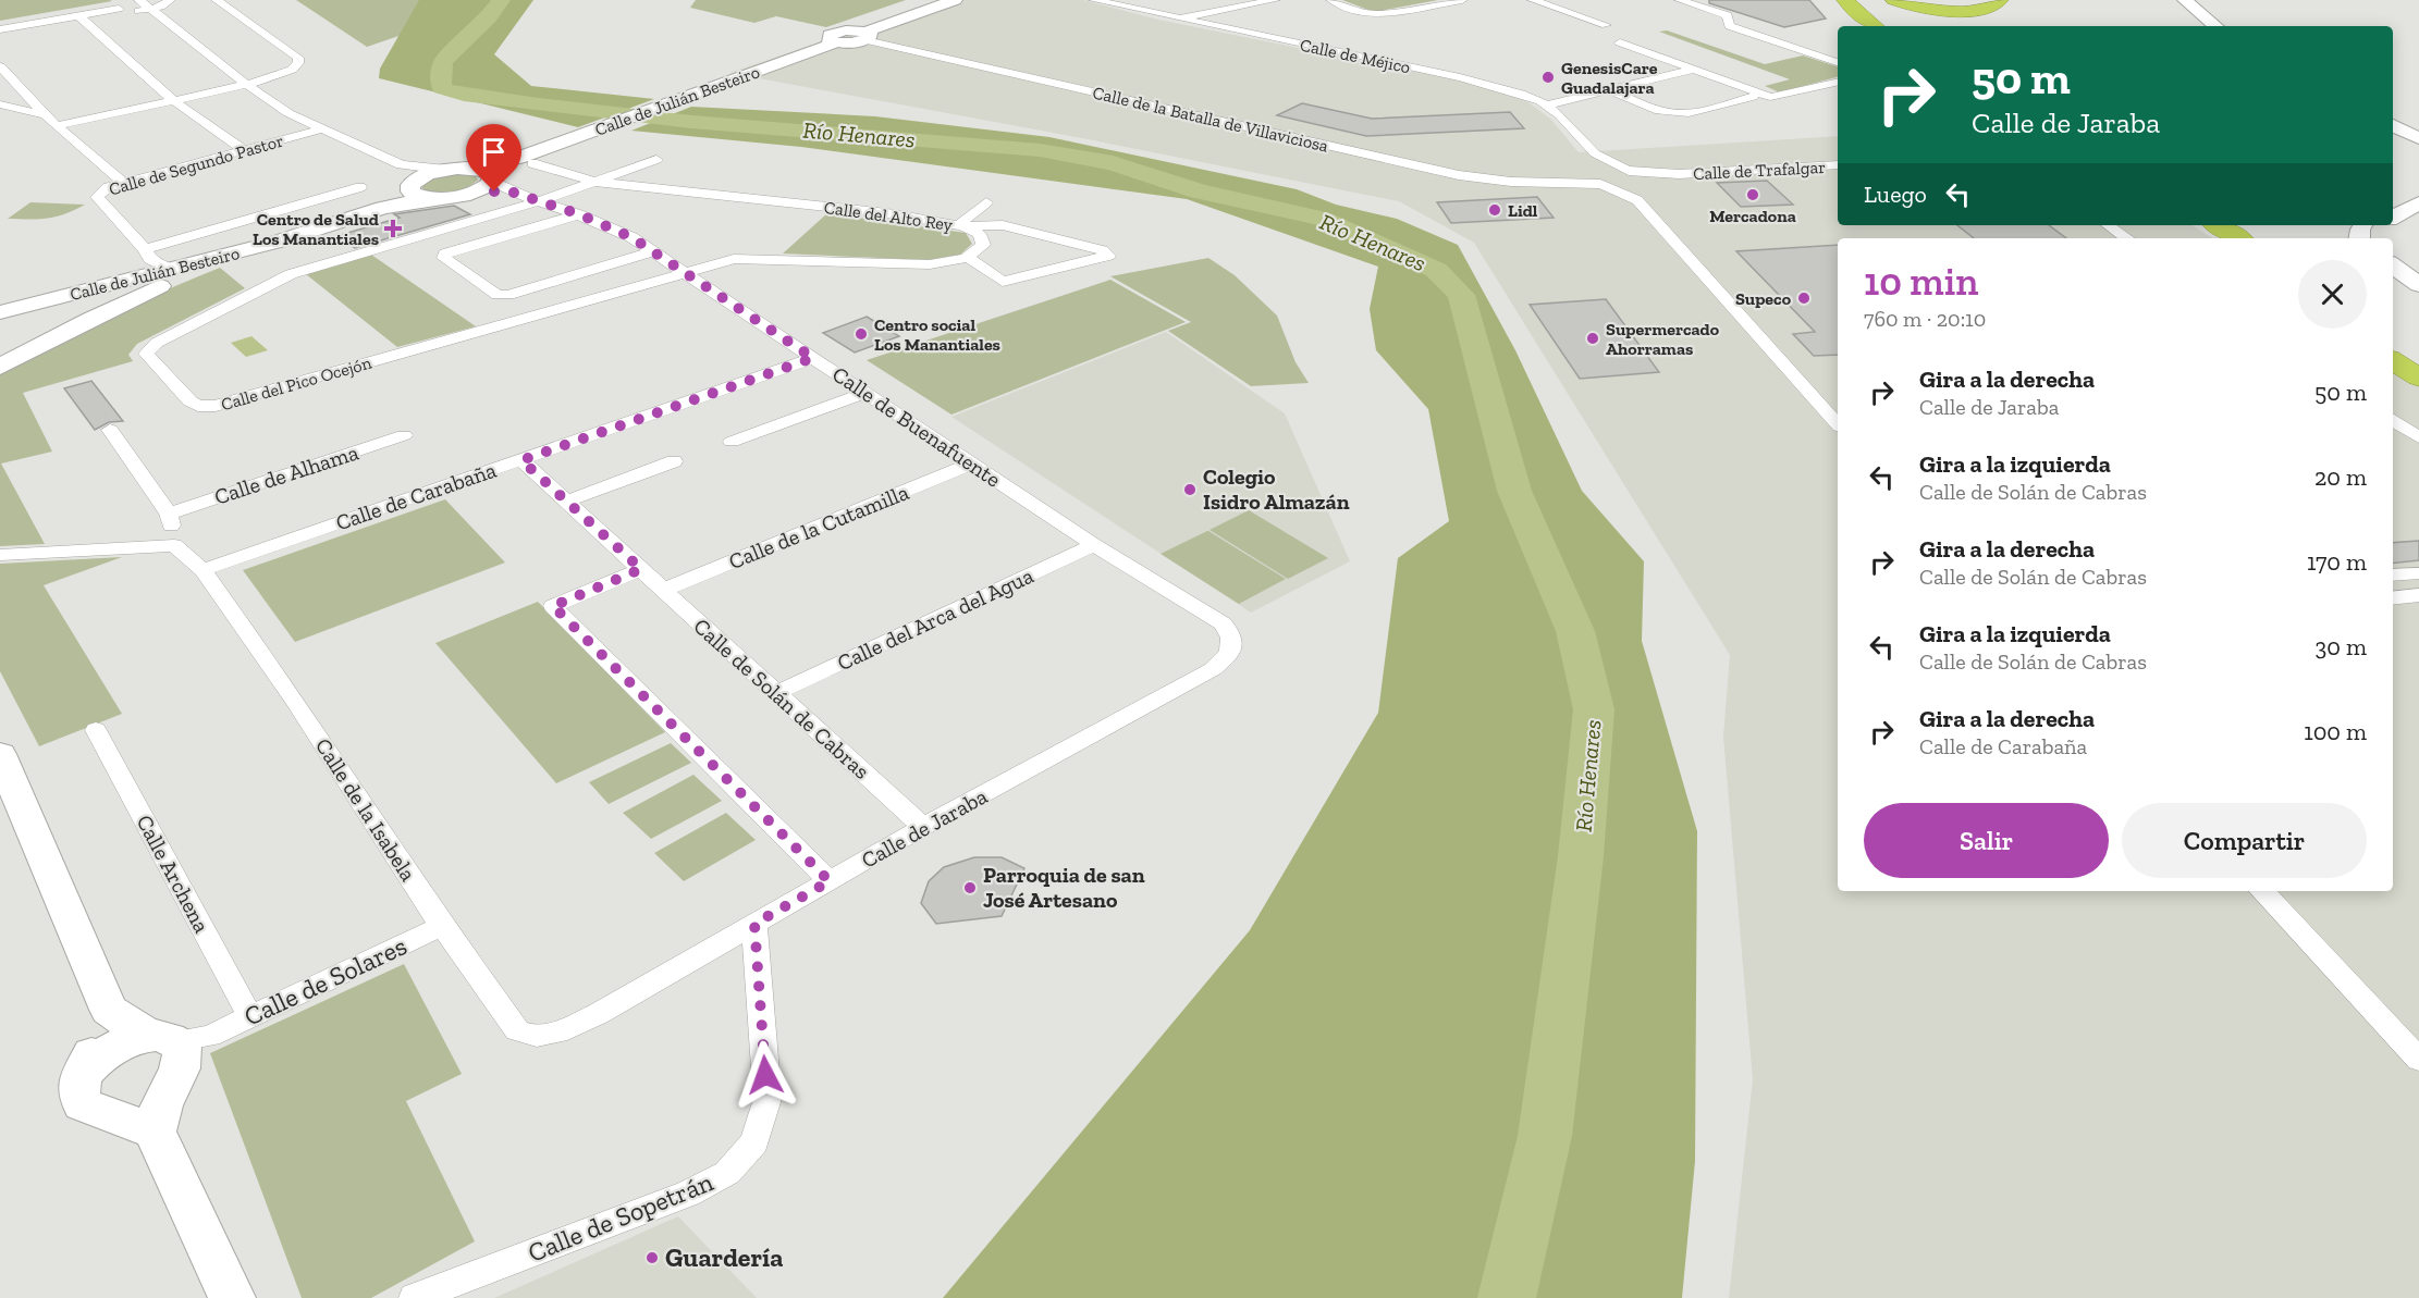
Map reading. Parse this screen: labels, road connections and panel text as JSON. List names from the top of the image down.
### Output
{
  "streets": {
    "street": [
      "Calle de Méjico",
      "Calle de Julián Besteiro",
      "Calle de la Batalla de Villaviciosa",
      "Calle de Segundo Pastor",
      "Calle de Trafalgar",
      "Calle del Alto Rey",
      "Calle del Pico Ocejón",
      "Calle de Buenafuente",
      "Calle de Alhama",
      "Calle de Carabaña",
      "Calle de la Cutamilla",
      "Calle del Arca del Agua",
      "Calle de Solán de Cabras",
      "Calle de la Isabela",
      "Calle de Jaraba",
      "Calle Archena",
      "Calle de Solares",
      "Calle de Sopetrán"
    ]
  },
  "crossings": [
    ["Calle de Méjico", "Calle de Trafalgar"],
    ["Calle de Julián Besteiro", "Calle de la Batalla de Villaviciosa"],
    ["Calle de Julián Besteiro", "Calle de Segundo Pastor"],
    ["Calle de Julián Besteiro", "Calle del Alto Rey"],
    ["Calle de Julián Besteiro", "Calle de Buenafuente"],
    ["Calle de la Batalla de Villaviciosa", "Calle de Trafalgar"],
    ["Calle del Alto Rey", "Calle del Pico Ocejón"],
    ["Calle del Alto Rey", "Calle de Buenafuente"],
    ["Calle del Pico Ocejón", "Calle de Buenafuente"],
    ["Calle de Buenafuente", "Calle de Carabaña"],
    ["Calle de Buenafuente", "Calle de la Cutamilla"],
    ["Calle de Buenafuente", "Calle del Arca del Agua"],
    ["Calle de Buenafuente", "Calle de Jaraba"],
    ["Calle de Carabaña", "Calle de Solán de Cabras"],
    ["Calle de Carabaña", "Calle de la Isabela"],
    ["Calle de la Cutamilla", "Calle de Solán de Cabras"],
    ["Calle del Arca del Agua", "Calle de Solán de Cabras"],
    ["Calle de Solán de Cabras", "Calle de Jaraba"],
    ["Calle de la Isabela", "Calle de Jaraba"],
    ["Calle de la Isabela", "Calle de Solares"],
    ["Calle de Jaraba", "Calle de Sopetrán"],
    ["Calle Archena", "Calle de Solares"]
  ],
  "water": ["Río Henares"],
  "places": {
    "other": [
      "GenesisCare Guadalajara",
      "Mercadona",
      "Lidl",
      "Supeco",
      "Centro social Los Manantiales",
      "Supermercado Ahorramas",
      "Colegio Isidro Almazán",
      "Parroquia de san José Artesano",
      "Guardería"
    ],
    "health": ["Centro de Salud Los Manantiales"]
  },
  "page": {
    "turn": ["50 m", "Calle de Jaraba"],
    "then": "Luego",
    "heading": ["10 min", "760 m · 20:10"],
    "list": [
      {
        "name": "Gira a la derecha",
        "note": "Calle de Jaraba",
        "value": "50 m"
      },
      {
        "name": "Gira a la izquierda",
        "note": "Calle de Solán de Cabras",
        "value": "20 m"
      },
      {
        "name": "Gira a la derecha",
        "note": "Calle de Solán de Cabras",
        "value": "170 m"
      },
      {
        "name": "Gira a la izquierda",
        "note": "Calle de Solán de Cabras",
        "value": "30 m"
      },
      {
        "name": "Gira a la derecha",
        "note": "Calle de Carabaña",
        "value": "100 m"
      }
    ],
    "buttons": ["Salir", "Compartir"]
  }
}
